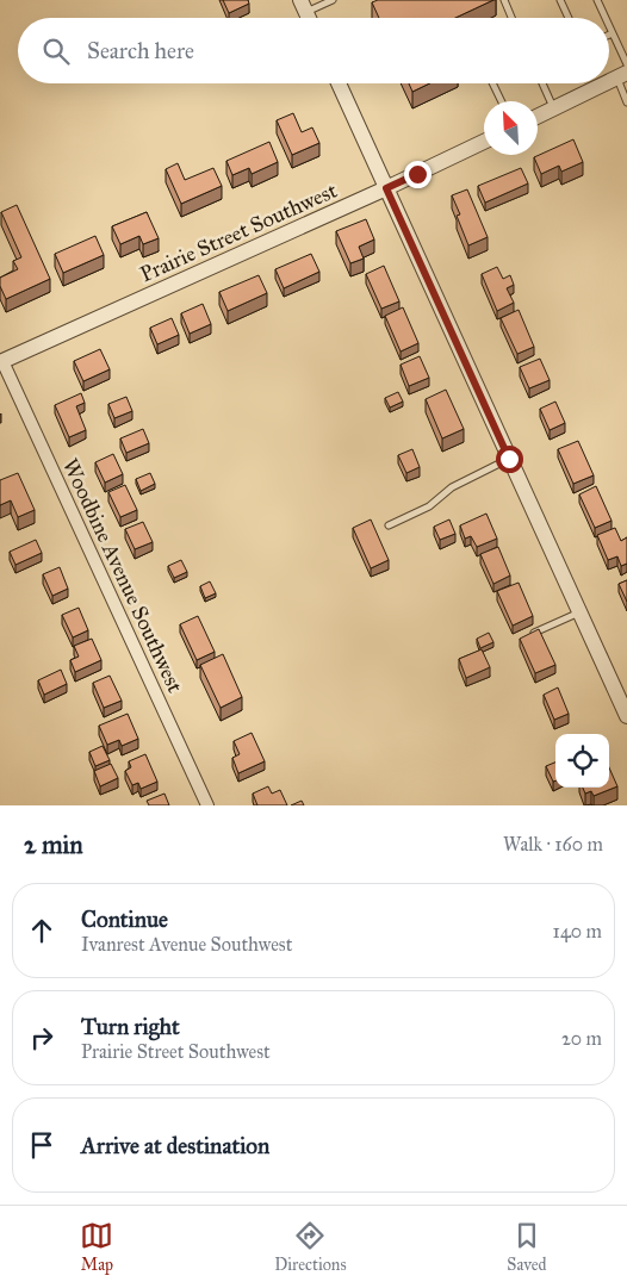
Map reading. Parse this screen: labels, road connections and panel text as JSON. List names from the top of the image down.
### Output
{
  "streets": {
    "street": ["Prairie Street Southwest", "Woodbine Avenue Southwest"]
  },
  "crossings": [
    ["Prairie Street Southwest", "Woodbine Avenue Southwest"]
  ],
  "north": "top left",
  "page": {
    "search": "Search here",
    "heading": ["2 min", "Walk · 160 m"],
    "list": [
      ["Continue", "Ivanrest Avenue Southwest", "140 m"],
      ["Turn right", "Prairie Street Southwest", "20 m"],
      "Arrive at destination"
    ],
    "nav": ["Map", "Directions", "Saved"]
  }
}
